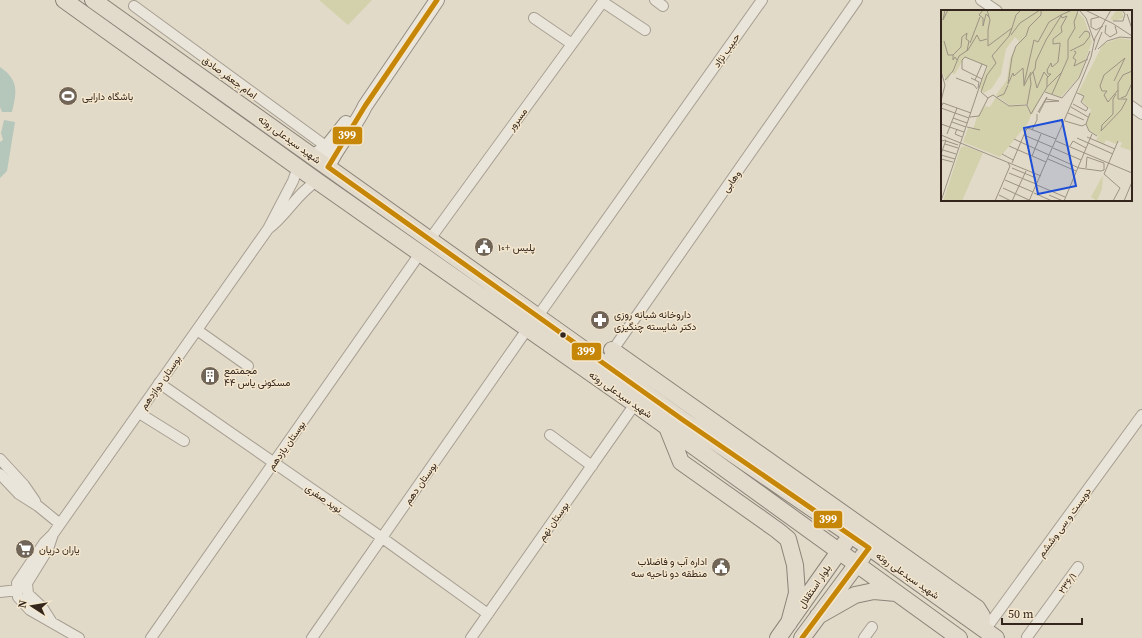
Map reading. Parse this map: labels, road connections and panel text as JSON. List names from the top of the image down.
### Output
{
  "streets": {
    "main road": ["شهید سیدعلی روته", "بلوار استقلال"],
    "street": [
      "حبیب نژاد",
      "امام جعفر صادق",
      "مسرور",
      "وهابی",
      "بوستان دوازدهم",
      "بوستان یازدهم",
      "بوستان دهم",
      "نوید صفری",
      "بوستان نهم",
      "دویست و سی وششم",
      "۲۳۶/۱"
    ]
  },
  "crossings": [
    ["حبیب نژاد", "شهید سیدعلی روته"],
    ["حبیب نژاد", "بوستان دهم"],
    ["مسرور", "شهید سیدعلی روته"],
    ["شهید سیدعلی روته", "وهابی"],
    ["شهید سیدعلی روته", "بوستان دوازدهم"],
    ["شهید سیدعلی روته", "بوستان یازدهم"],
    ["شهید سیدعلی روته", "بوستان دهم"],
    ["شهید سیدعلی روته", "بوستان نهم"],
    ["شهید سیدعلی روته", "دویست و سی وششم"],
    ["شهید سیدعلی روته", "بلوار استقلال"],
    ["بوستان دوازدهم", "نوید صفری"],
    ["بوستان یازدهم", "نوید صفری"],
    ["بوستان دهم", "نوید صفری"],
    ["نوید صفری", "بوستان نهم"]
  ],
  "places": {
    "sports": ["باشگاه دارایی"],
    "public building": ["پلیس +۱۰", "اداره آب و فاضلاب منطقه دو ناحیه سه"],
    "pharmacy": ["داروخانه شبانه روزی دکتر شایسته چنگیزی"],
    "building": ["مجمتمع مسکونی یاس ۴۴"],
    "supermarket": ["یاران دریان"]
  },
  "lines": ["transit line 399"],
  "scale_bar": "50 m",
  "north": "left"
}
